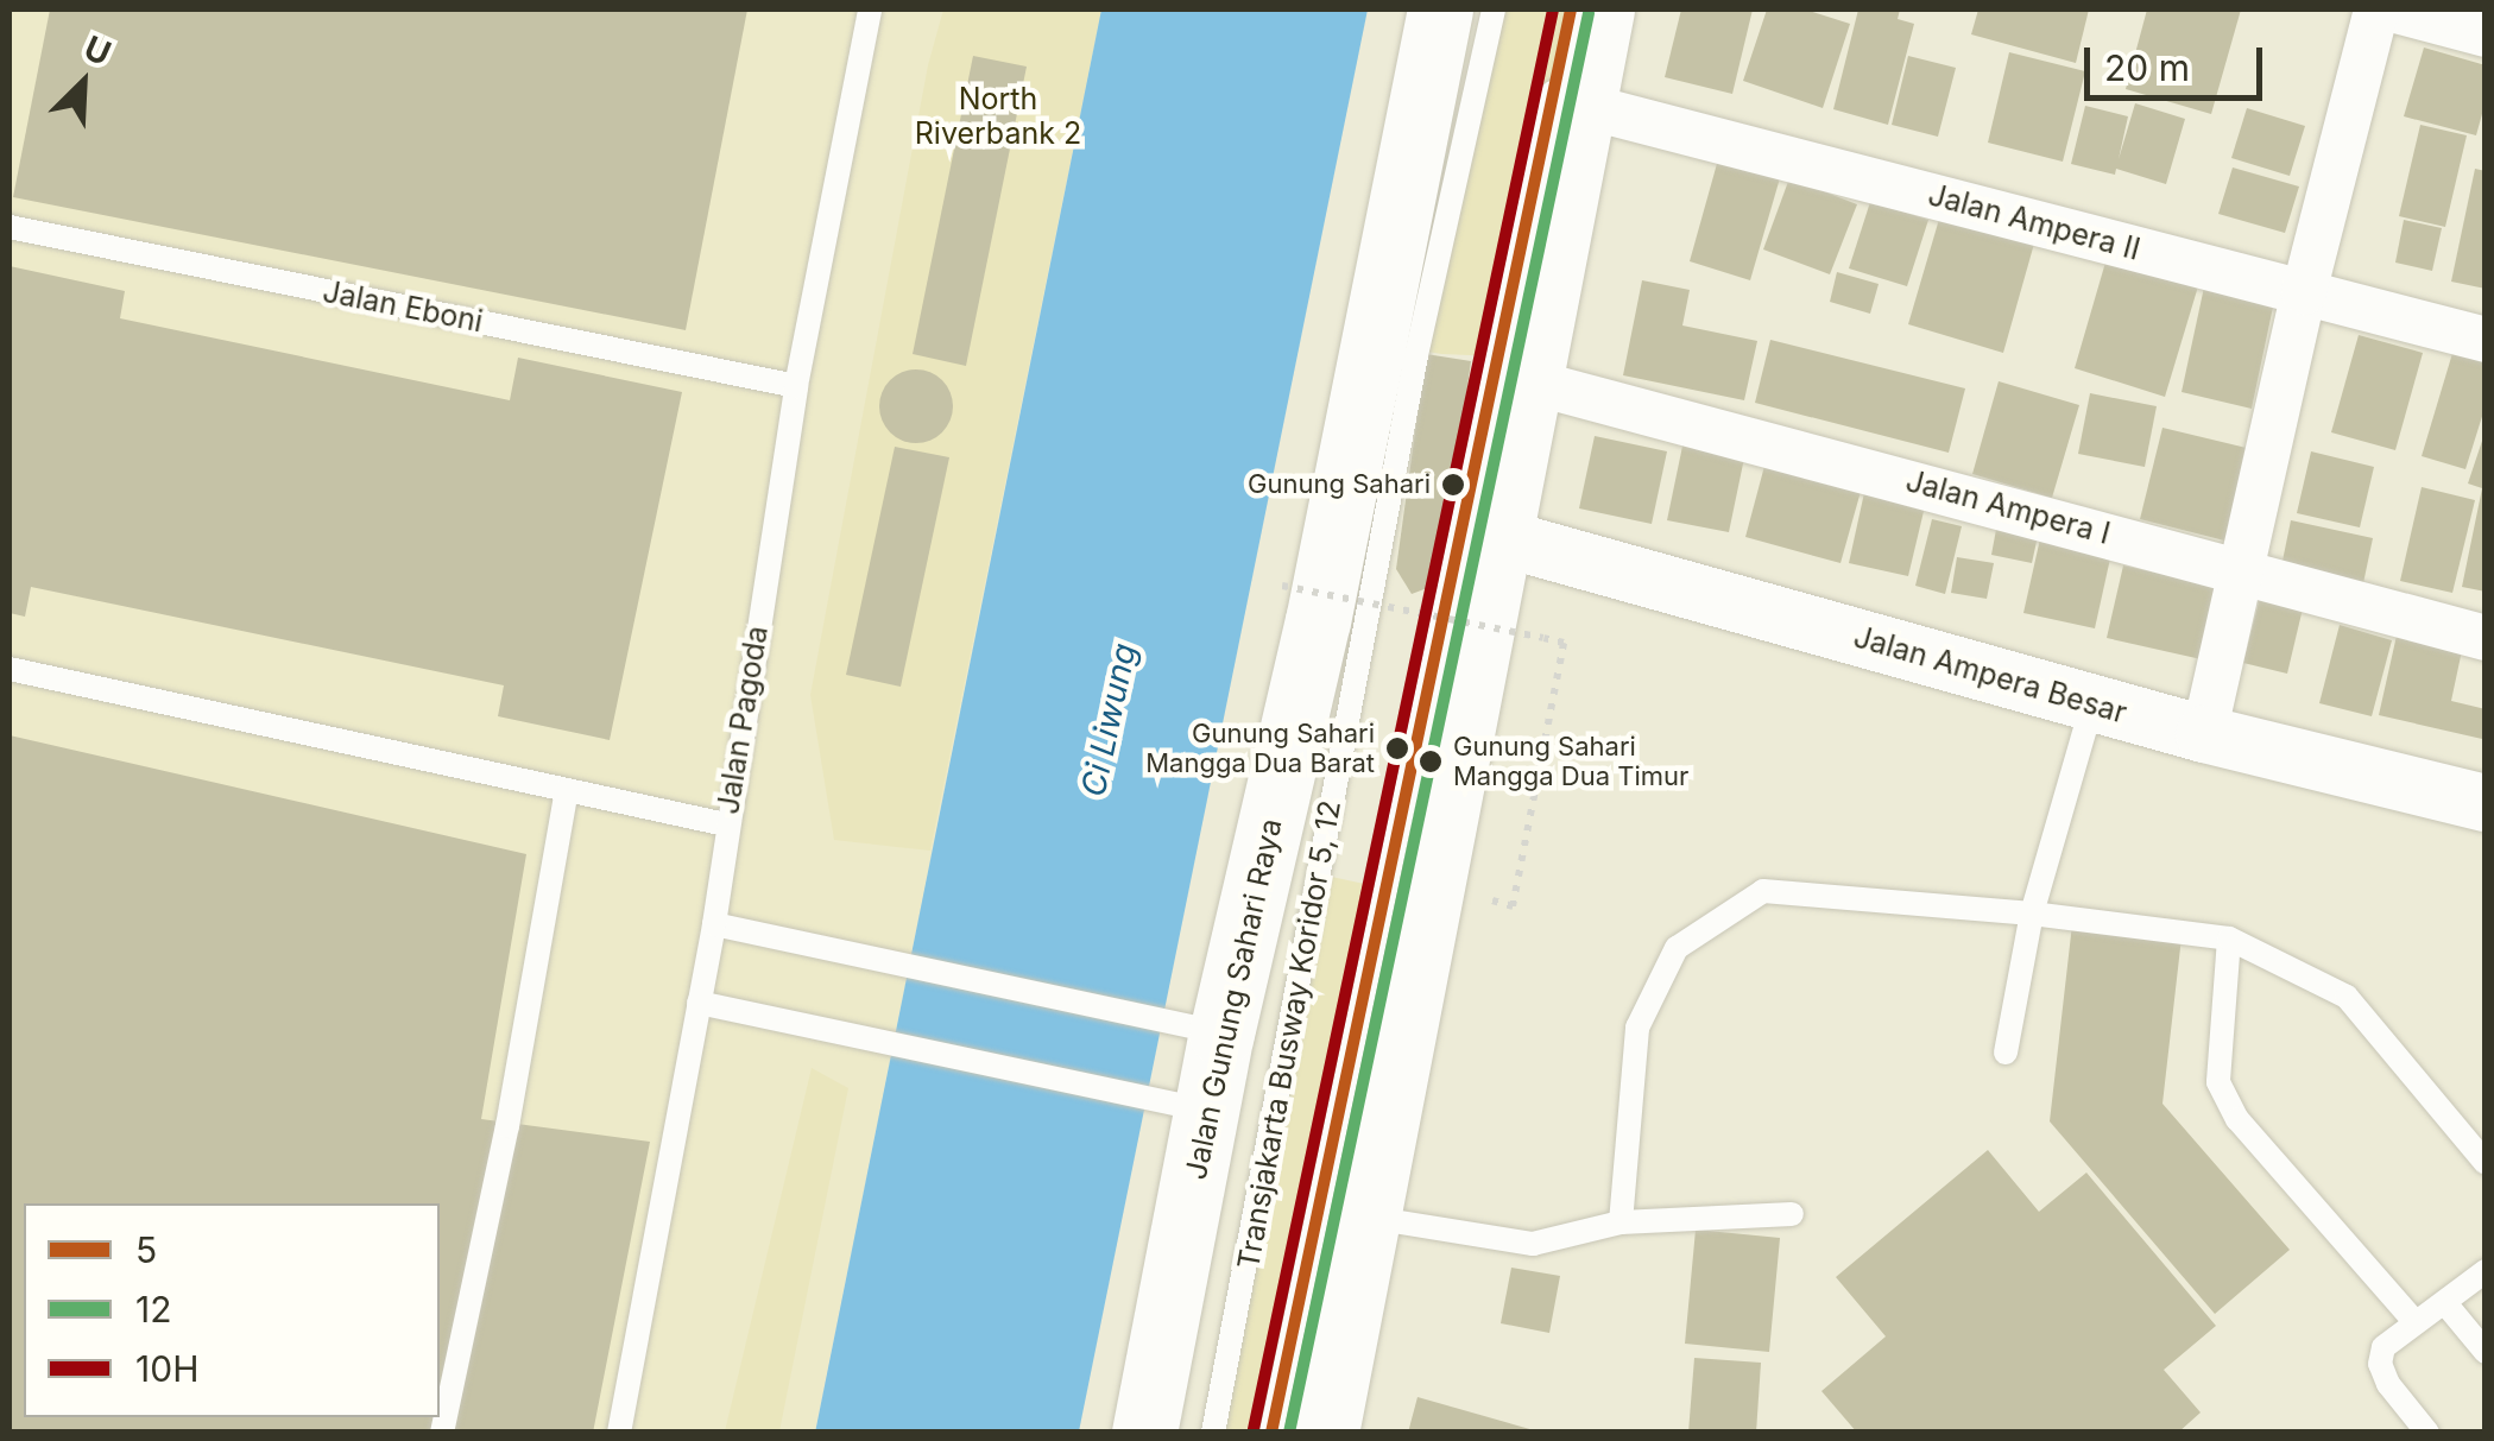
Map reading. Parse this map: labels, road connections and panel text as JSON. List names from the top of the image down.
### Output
{
  "streets": {
    "main road": ["Jalan Gunung Sahari Raya"],
    "street": ["Jalan Ampera II", "Jalan Ampera I", "Jalan Ampera Besar"],
    "lane": ["Jalan Eboni", "Jalan Pagoda", "Transjakarta Busway Koridor 5, 12"]
  },
  "crossings": [
    ["Jalan Eboni", "Jalan Pagoda"]
  ],
  "water": ["Ci Liwung"],
  "parks": ["North Riverbank 2"],
  "places": ["Gunung Sahari", "Gunung Sahari Mangga Dua Barat", "Gunung Sahari Mangga Dua Timur"],
  "lines": ["transit line 5", "transit line 10H", "transit line 12"],
  "legend": ["5", "12", "10H"],
  "scale_bar": "20 m",
  "north": "top right"
}
